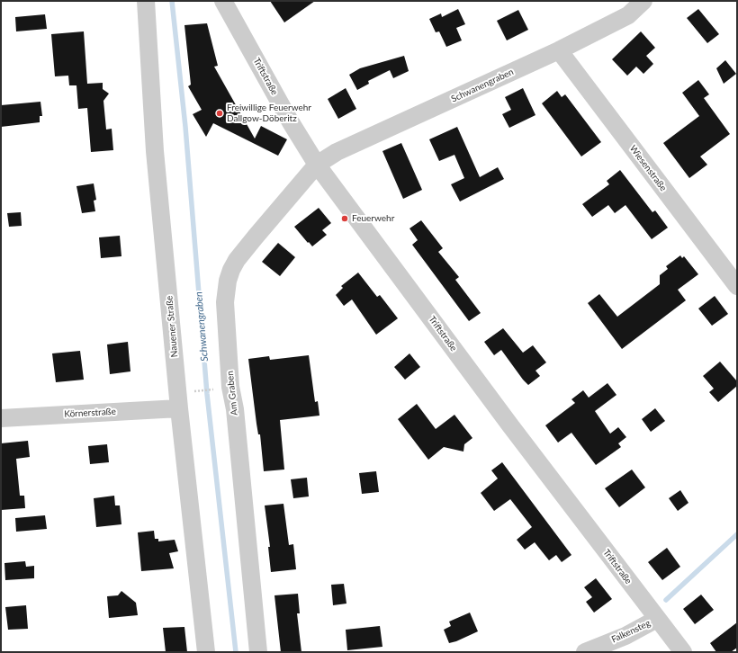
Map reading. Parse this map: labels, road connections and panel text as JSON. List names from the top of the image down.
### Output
{
  "streets": {
    "street": [
      "Triftstraße",
      "Schwanengraben",
      "Wiesenstraße",
      "Nauener Straße",
      "Am Graben",
      "Körnerstraße",
      "Falkensteg"
    ]
  },
  "crossings": [
    ["Triftstraße", "Schwanengraben"],
    ["Triftstraße", "Am Graben"],
    ["Triftstraße", "Falkensteg"],
    ["Schwanengraben", "Wiesenstraße"],
    ["Schwanengraben", "Am Graben"],
    ["Nauener Straße", "Körnerstraße"]
  ],
  "water": ["Schwanengraben"],
  "places": ["Freiwillige Feuerwehr Dallgow-Döberitz", "Feuerwehr"]
}
